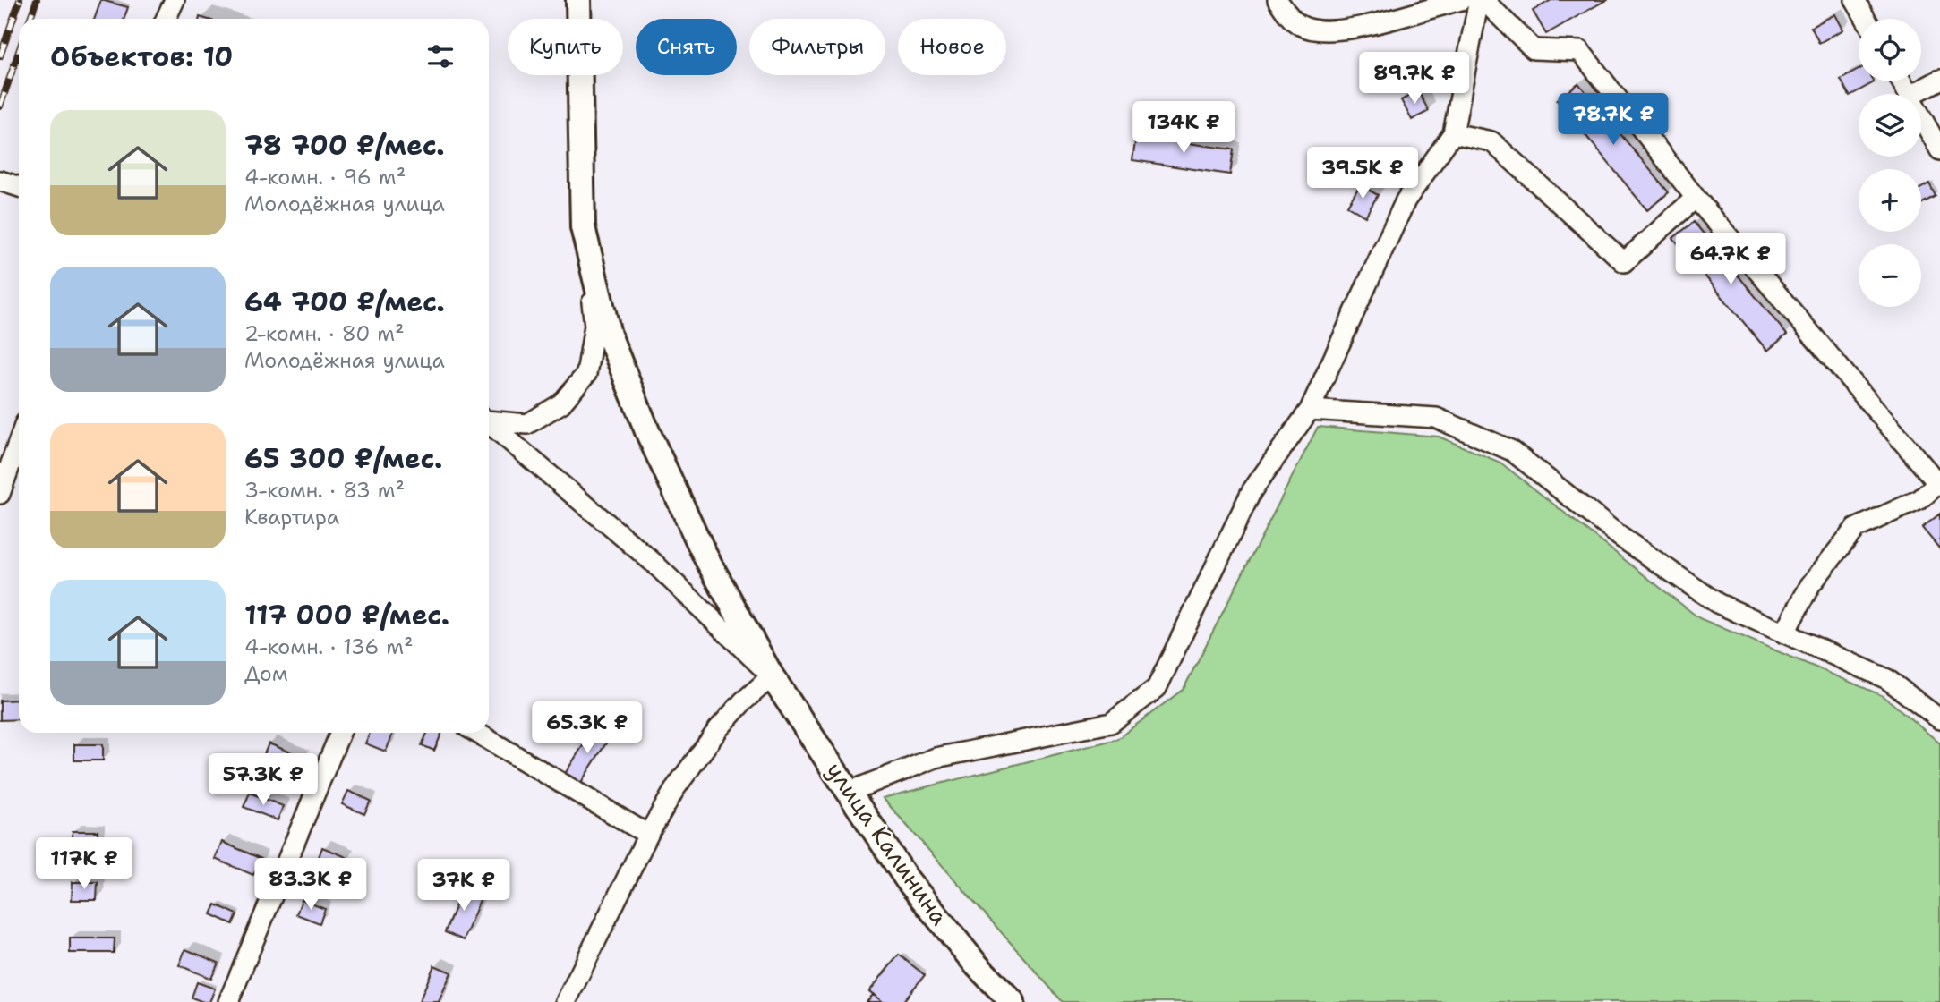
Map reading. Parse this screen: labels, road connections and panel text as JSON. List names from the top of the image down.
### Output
{
  "streets": {
    "main road": ["улица Калинина"]
  },
  "page": {
    "map_buttons": ["+", "−"],
    "chip": [
      "Купить",
      "Снять",
      "Фильтры",
      "Новое"
    ],
    "heading": "Объектов: 10",
    "price": [
      "89.7K ₽",
      "78.7K ₽",
      "134K ₽",
      "39.5K ₽",
      "64.7K ₽",
      "65.3K ₽",
      "57.3K ₽",
      "117K ₽",
      "83.3K ₽",
      "37K ₽"
    ],
    "list": [
      {
        "name": "78 700 ₽/мес.",
        "note": "4-комн. · 96 m² · Молодёжная улица"
      },
      {
        "name": "64 700 ₽/мес.",
        "note": "2-комн. · 80 m² · Молодёжная улица"
      },
      {
        "name": "65 300 ₽/мес.",
        "note": "3-комн. · 83 m² · Квартира"
      },
      {
        "name": "117 000 ₽/мес.",
        "note": "4-комн. · 136 m² · Дом"
      }
    ]
  }
}
